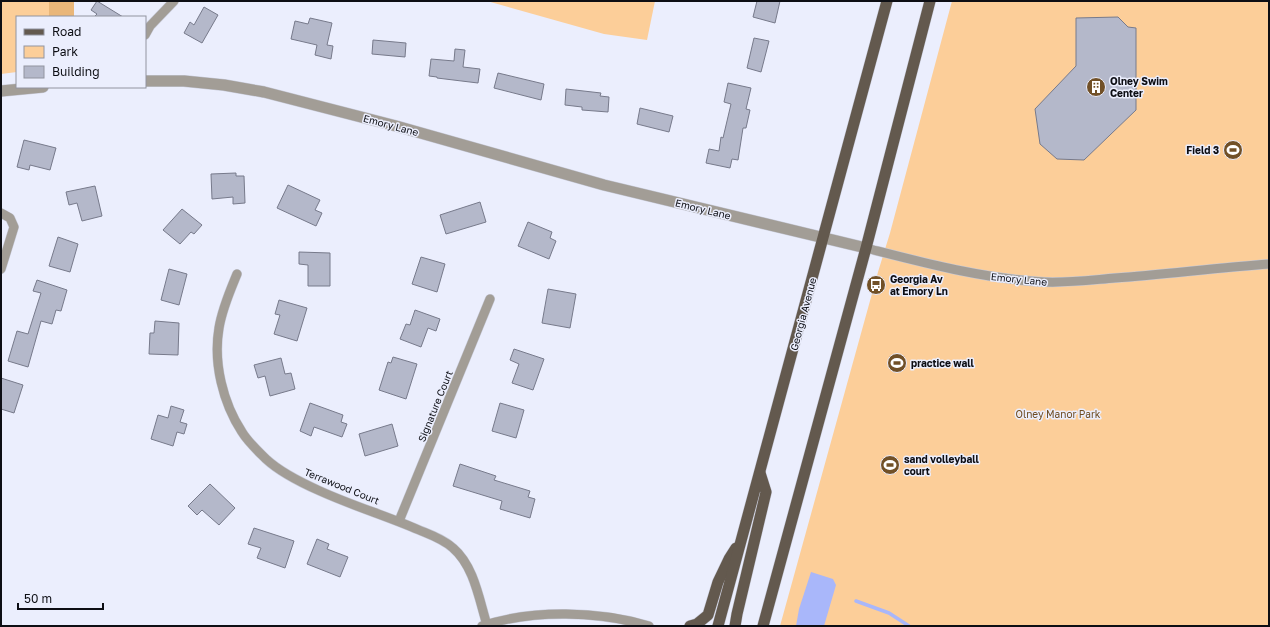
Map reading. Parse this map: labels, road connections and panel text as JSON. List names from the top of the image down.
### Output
{
  "streets": {
    "main road": ["Georgia Avenue"],
    "street": ["Emory Lane", "Signature Court", "Terrawood Court"]
  },
  "crossings": [
    ["Emory Lane", "Georgia Avenue"],
    ["Signature Court", "Terrawood Court"]
  ],
  "parks": ["Olney Manor Park"],
  "places": {
    "building": ["Olney Swim Center"],
    "sports": ["Field 3", "practice wall", "sand volleyball court"],
    "bus stop": ["Georgia Av at Emory Ln"]
  },
  "legend": ["Road", "Park", "Building"],
  "scale_bar": "50 m"
}
